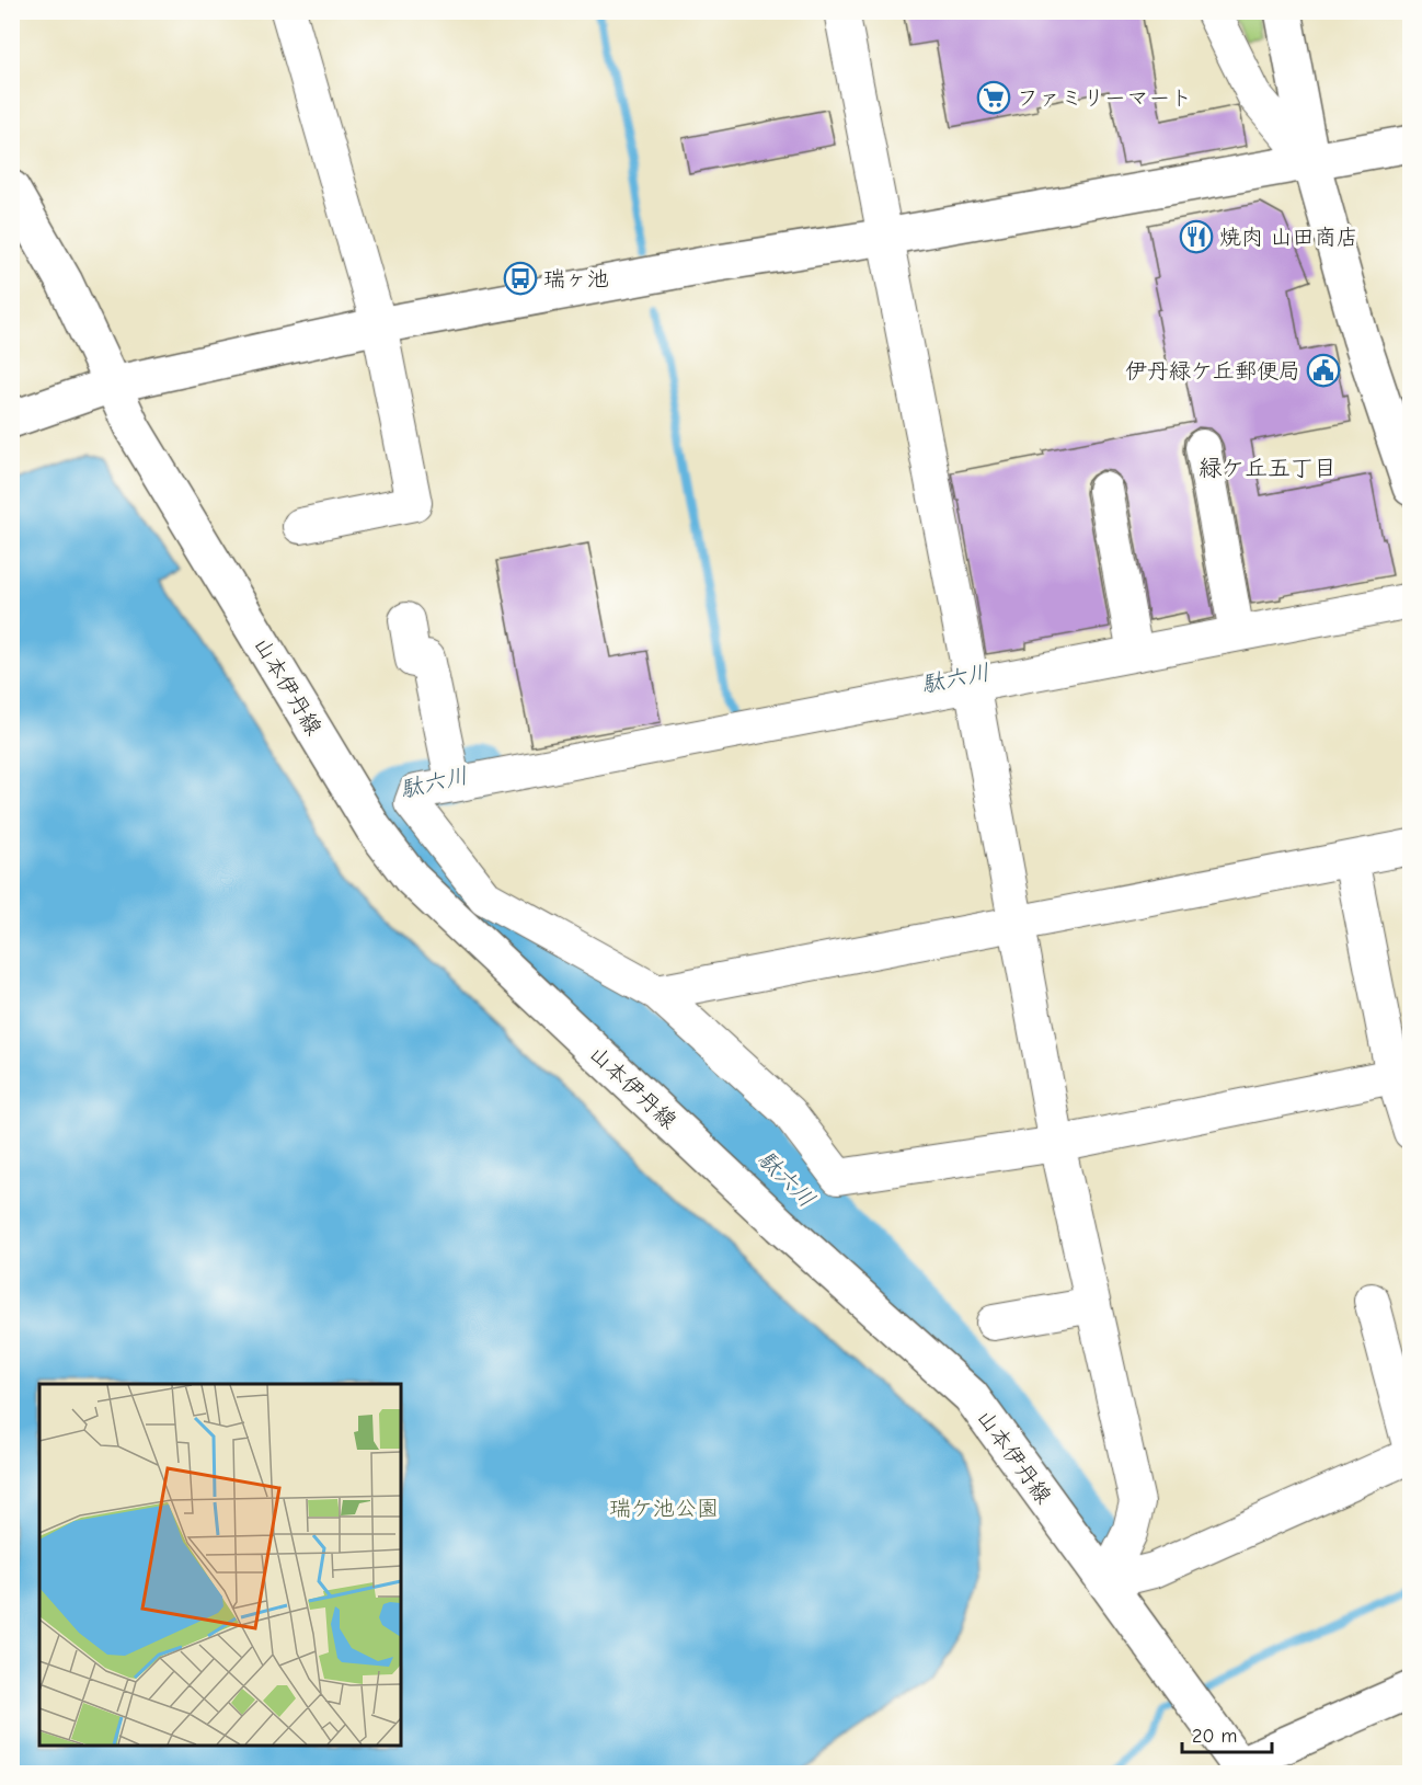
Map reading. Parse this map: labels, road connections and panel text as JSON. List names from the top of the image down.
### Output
{
  "streets": {
    "main road": ["山本伊丹線"]
  },
  "districts": ["緑ケ丘五丁目"],
  "water": ["駄六川"],
  "parks": ["瑞ケ池公園"],
  "places": {
    "supermarket": ["ファミリーマート"],
    "restaurant": ["焼肉 山田商店"],
    "bus stop": ["瑞ヶ池"],
    "public building": ["伊丹緑ケ丘郵便局"]
  },
  "scale_bar": "20 m"
}
